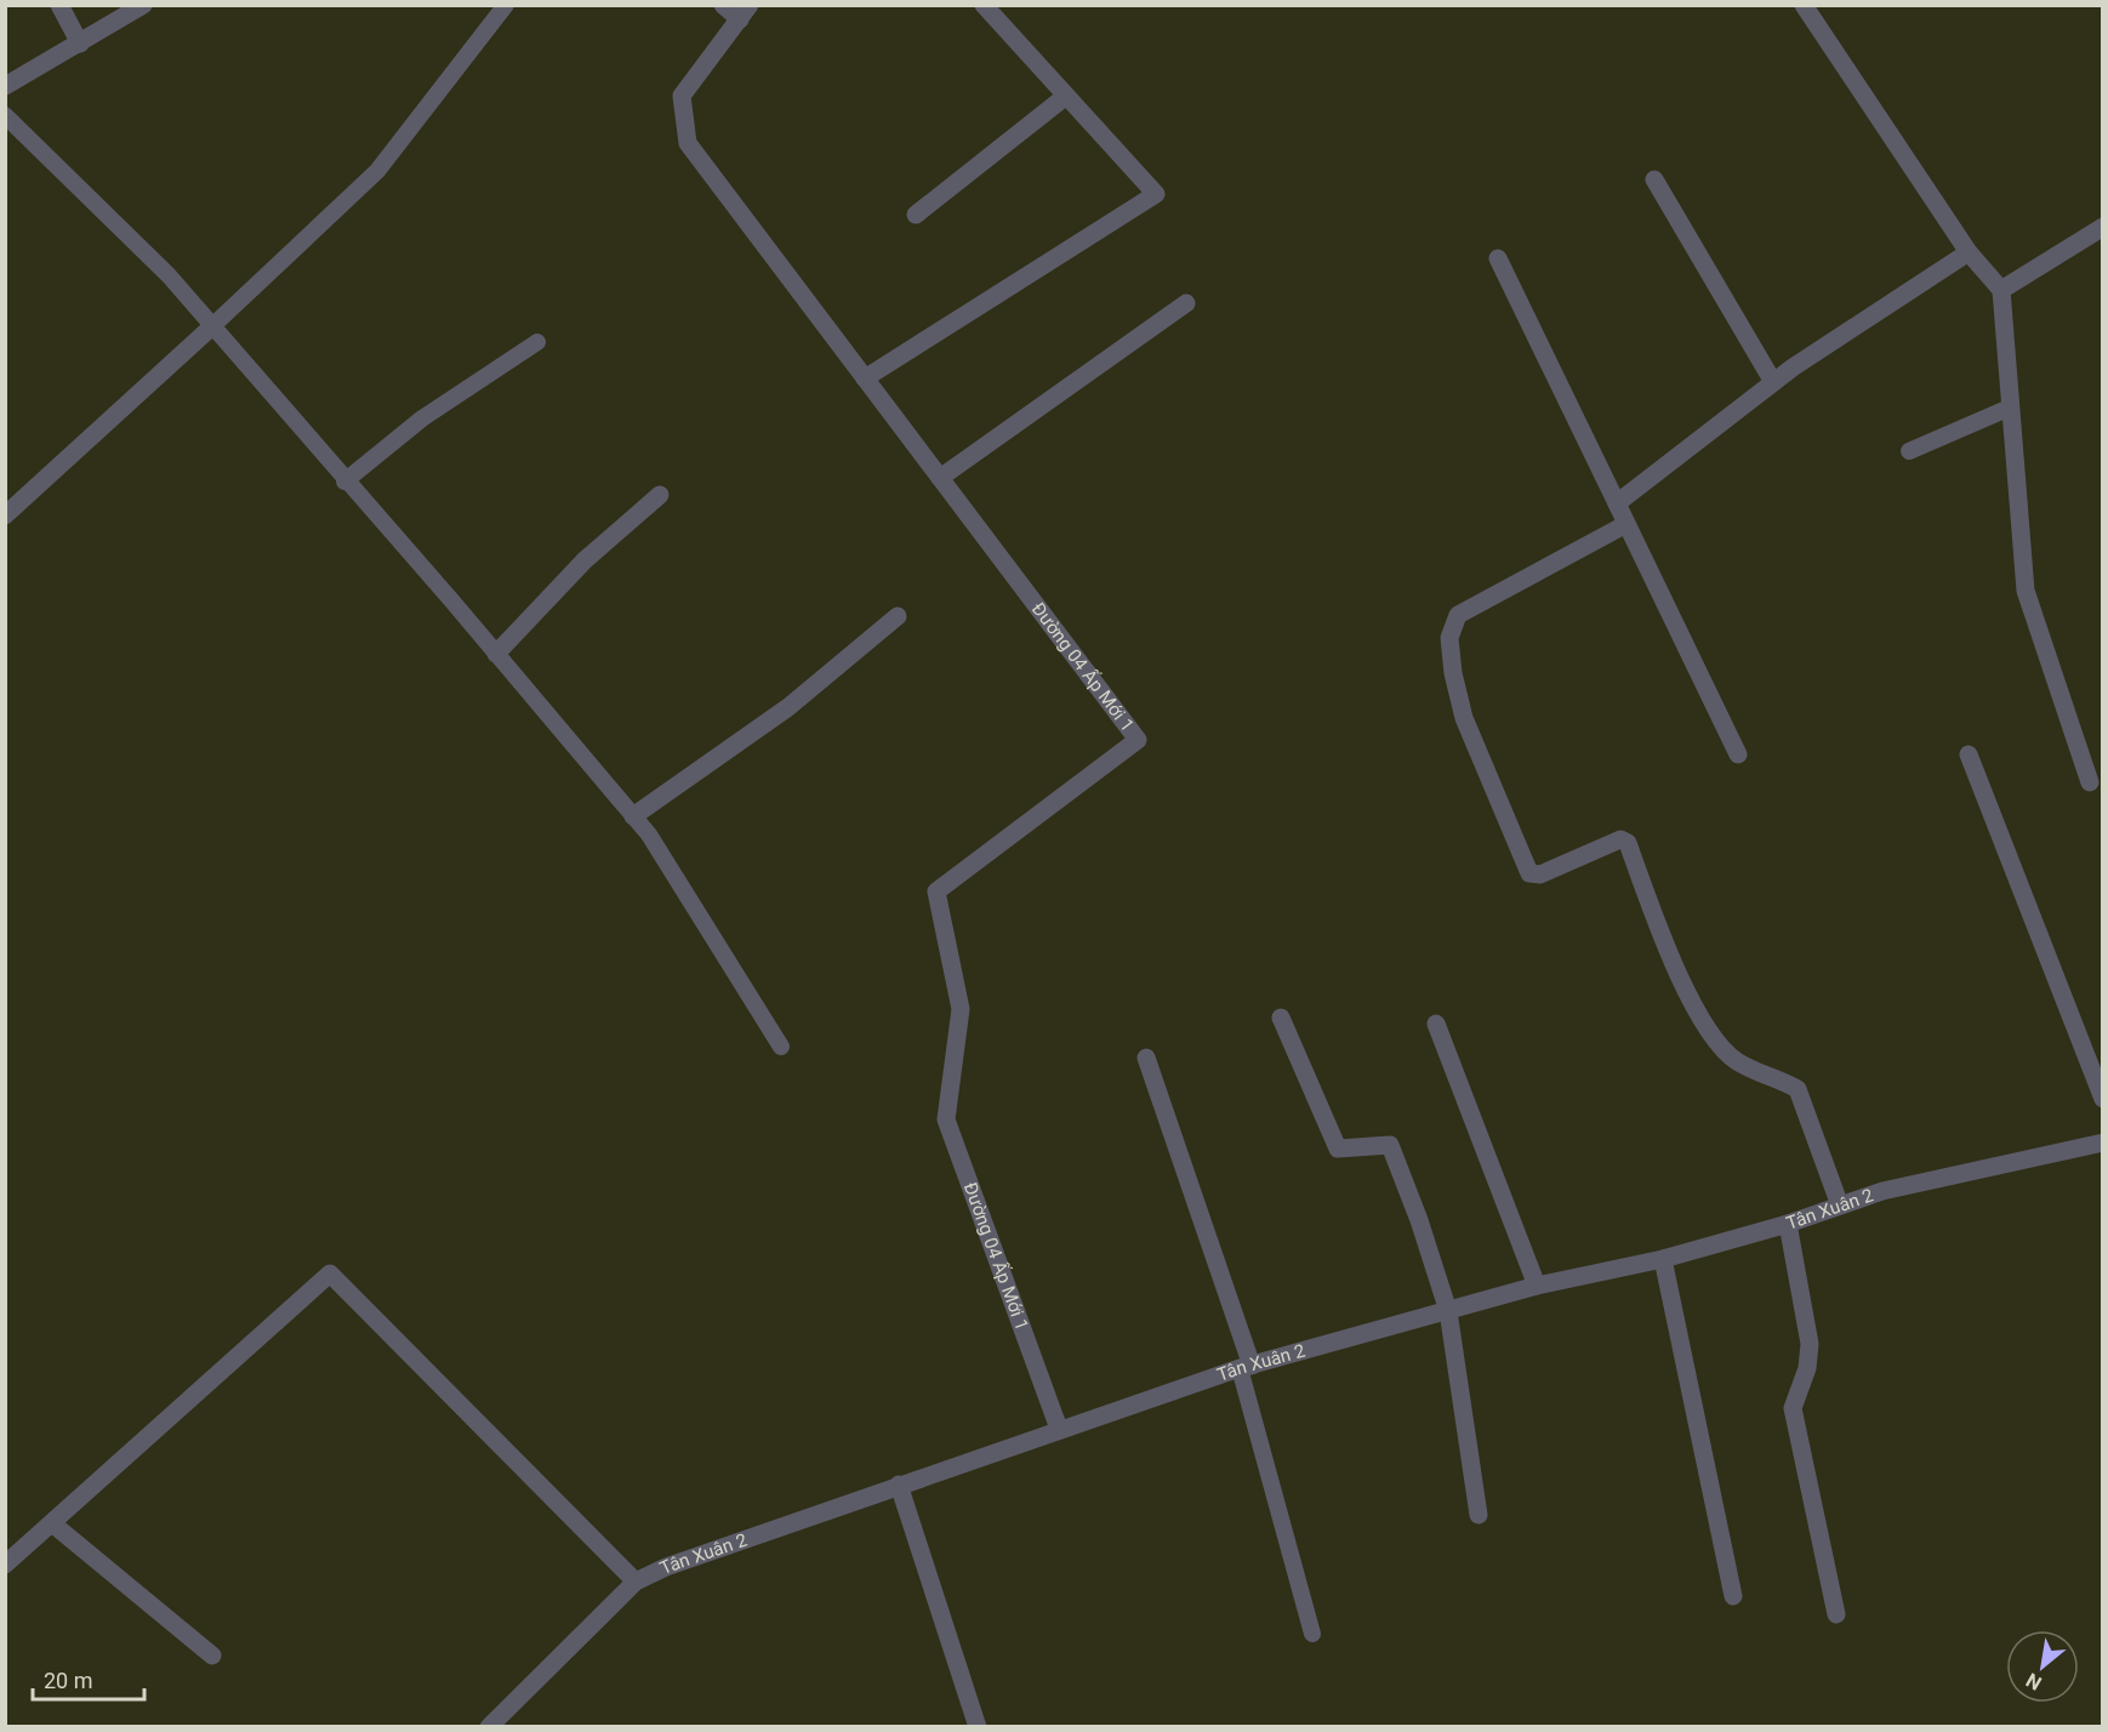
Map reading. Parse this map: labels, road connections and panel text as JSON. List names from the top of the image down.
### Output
{
  "streets": {
    "street": ["Đường 04 Ấp Mới 1", "Tân Xuân 2"]
  },
  "crossings": [
    ["Đường 04 Ấp Mới 1", "Tân Xuân 2"]
  ],
  "scale_bar": "20 m",
  "north": "bottom left"
}
